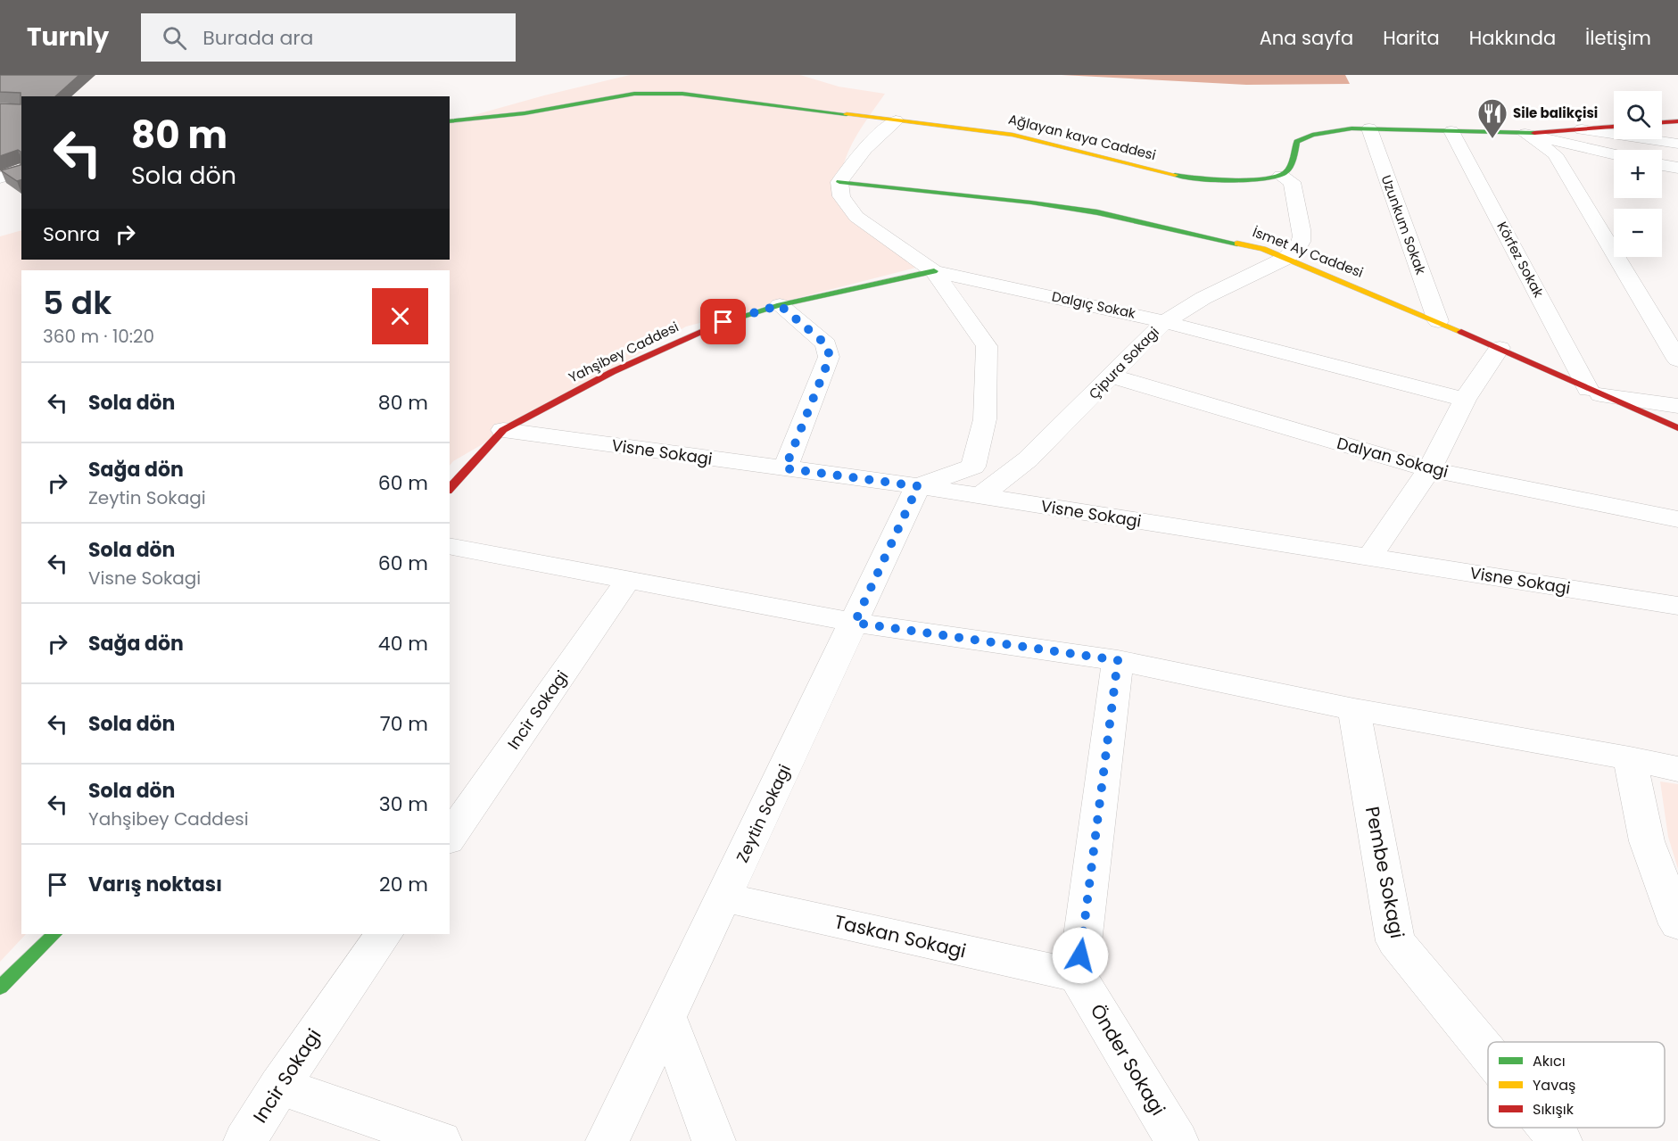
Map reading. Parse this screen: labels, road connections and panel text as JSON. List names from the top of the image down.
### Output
{
  "streets": {
    "street": [
      "Ağlayan kaya Caddesi",
      "Uzunkum Sokak",
      "İsmet Ay Caddesi",
      "Körfez Sokak",
      "Dalgıç Sokak",
      "Yahşibey Caddesi",
      "Çipura Sokagi",
      "Visne Sokagi",
      "Dalyan Sokagi",
      "Incir Sokagi",
      "Zeytin Sokagi",
      "Pembe Sokagi",
      "Taskan Sokagi",
      "Önder Sokagi"
    ]
  },
  "crossings": [
    ["Uzunkum Sokak", "İsmet Ay Caddesi"],
    ["İsmet Ay Caddesi", "Körfez Sokak"],
    ["İsmet Ay Caddesi", "Dalgıç Sokak"],
    ["İsmet Ay Caddesi", "Çipura Sokagi"],
    ["Dalgıç Sokak", "Yahşibey Caddesi"],
    ["Dalgıç Sokak", "Çipura Sokagi"],
    ["Yahşibey Caddesi", "Visne Sokagi"],
    ["Çipura Sokagi", "Visne Sokagi"],
    ["Çipura Sokagi", "Dalyan Sokagi"],
    ["Visne Sokagi", "Zeytin Sokagi"],
    ["Zeytin Sokagi", "Taskan Sokagi"],
    ["Taskan Sokagi", "Önder Sokagi"]
  ],
  "places": {
    "restaurant": ["Sile balikçisi"]
  },
  "legend": ["Akıcı", "Yavaş", "Sıkışık"],
  "page": {
    "header": "Turnly",
    "search": "Burada ara",
    "nav": [
      "Ana sayfa",
      "Harita",
      "Hakkında",
      "İletişim"
    ],
    "map_buttons": ["+", "−"],
    "turn": ["80 m", "Sola dön"],
    "then": "Sonra",
    "heading": ["5 dk", "360 m · 10:20"],
    "list": [
      {
        "name": "Sola dön",
        "value": "80 m"
      },
      {
        "name": "Sağa dön",
        "note": "Zeytin Sokagi",
        "value": "60 m"
      },
      {
        "name": "Sola dön",
        "note": "Visne Sokagi",
        "value": "60 m"
      },
      {
        "name": "Sağa dön",
        "value": "40 m"
      },
      {
        "name": "Sola dön",
        "value": "70 m"
      },
      {
        "name": "Sola dön",
        "note": "Yahşibey Caddesi",
        "value": "30 m"
      },
      {
        "name": "Varış noktası",
        "value": "20 m"
      }
    ]
  }
}
